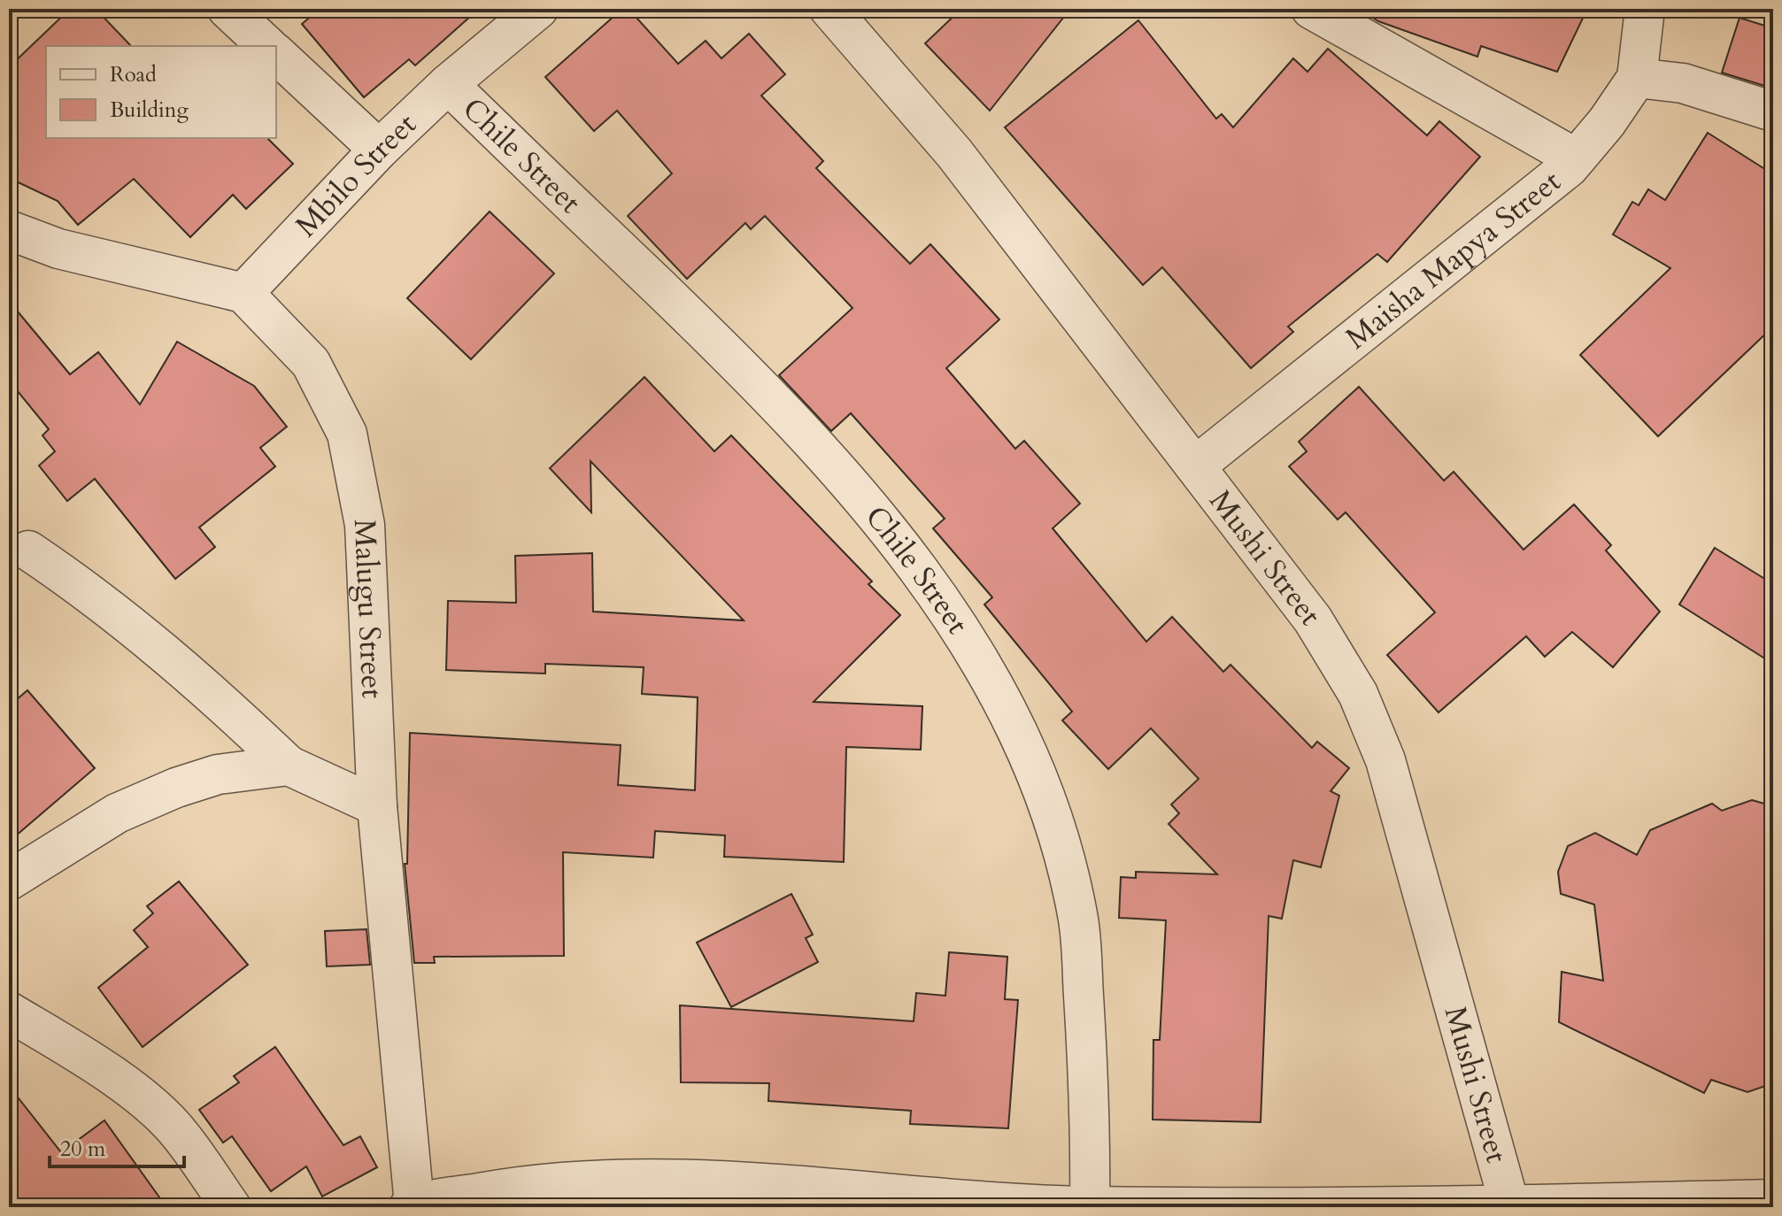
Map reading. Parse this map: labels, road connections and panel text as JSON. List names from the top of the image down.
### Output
{
  "streets": {
    "street": [
      "Chile Street",
      "Mbilo Street",
      "Maisha Mapya Street",
      "Mushi Street",
      "Malugu Street"
    ]
  },
  "crossings": [
    ["Chile Street", "Mbilo Street"],
    ["Mbilo Street", "Malugu Street"],
    ["Maisha Mapya Street", "Mushi Street"]
  ],
  "legend": ["Road", "Building"],
  "scale_bar": "20 m"
}
